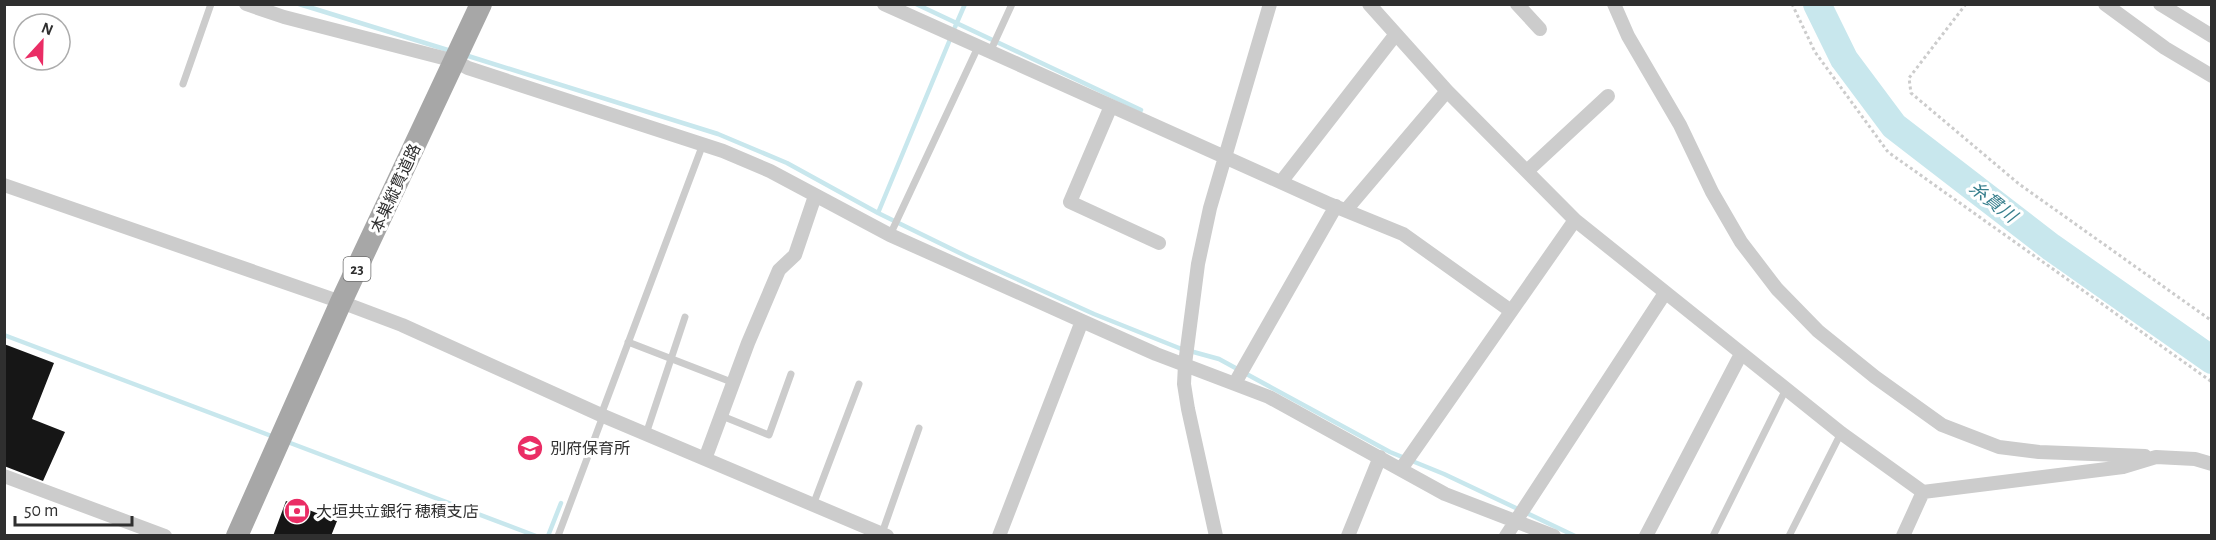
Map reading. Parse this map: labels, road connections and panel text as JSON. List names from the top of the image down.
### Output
{
  "streets": {
    "main road": ["本巣縦貫道路", "23"]
  },
  "water": ["糸貫川"],
  "places": {
    "school or university": ["別府保育所"],
    "bank": ["大垣共立銀行 穂積支店"]
  },
  "scale_bar": "50 m",
  "north": "top"
}
